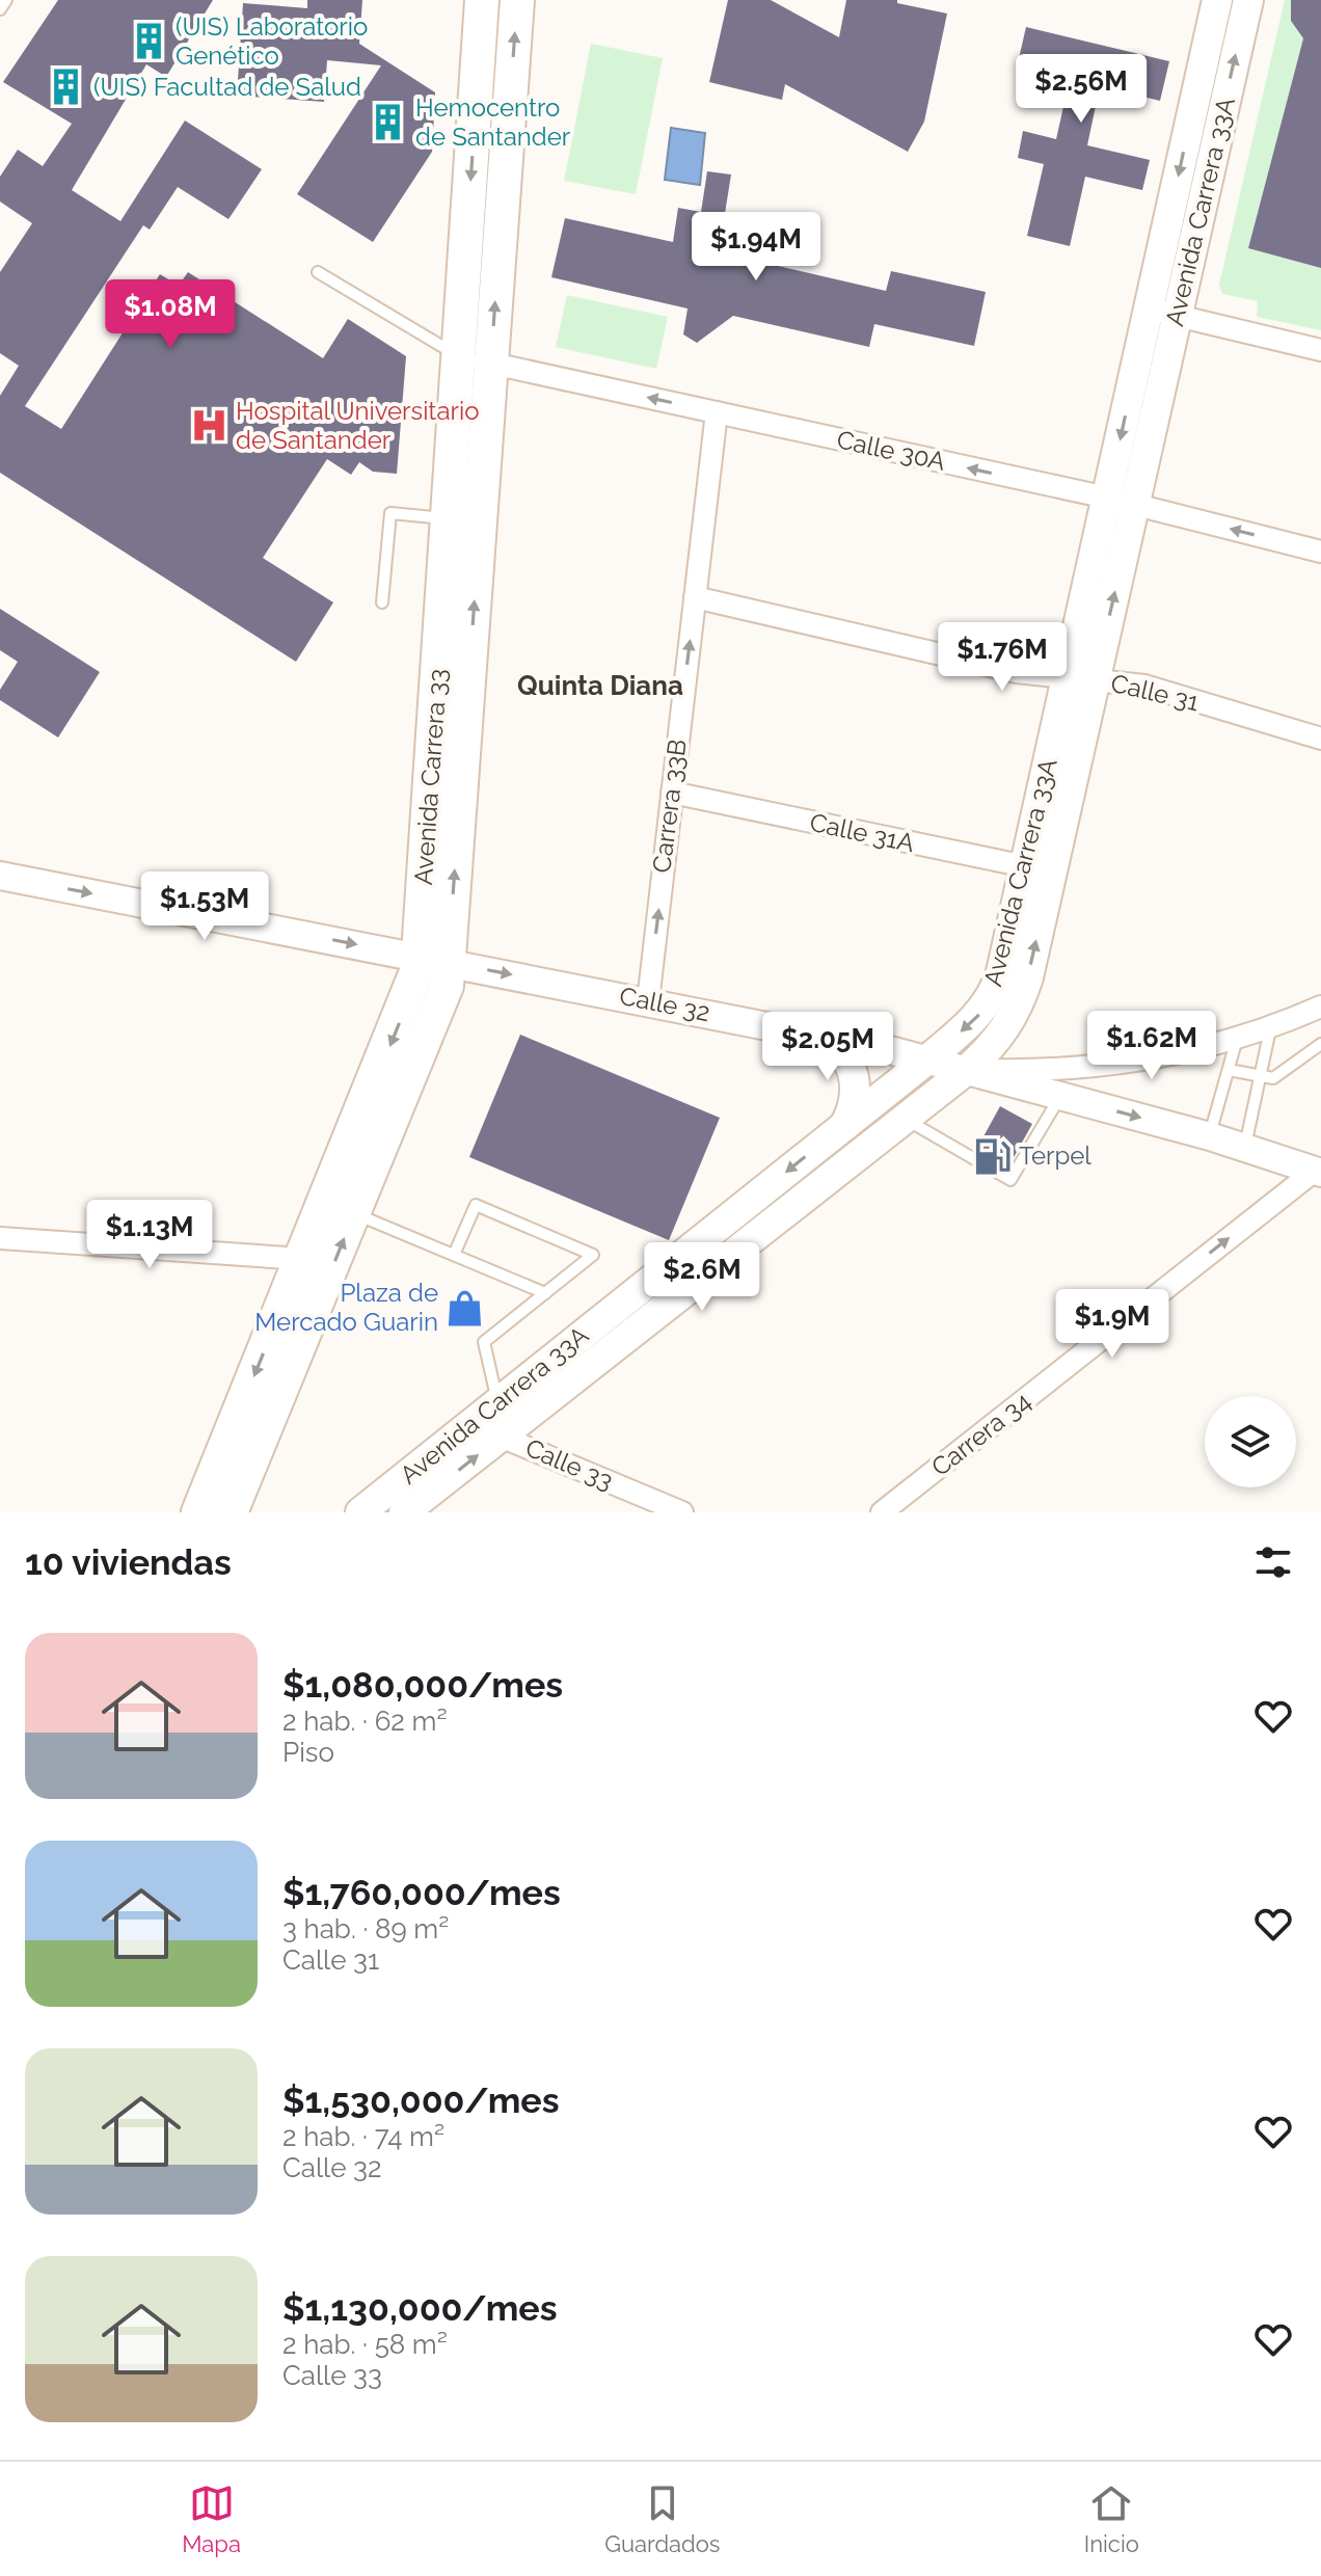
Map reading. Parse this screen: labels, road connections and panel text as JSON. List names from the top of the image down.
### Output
{
  "streets": {
    "main road": ["Avenida Carrera 33A", "Avenida Carrera 33"],
    "street": [
      "Calle 30A",
      "Calle 31",
      "Carrera 33B",
      "Calle 31A",
      "Calle 32",
      "Carrera 34",
      "Calle 33"
    ]
  },
  "crossings": [
    ["Avenida Carrera 33A", "Calle 30A"],
    ["Avenida Carrera 33A", "Calle 31"],
    ["Avenida Carrera 33A", "Calle 31A"],
    ["Avenida Carrera 33A", "Calle 32"],
    ["Avenida Carrera 33A", "Calle 33"],
    ["Calle 30A", "Avenida Carrera 33"],
    ["Calle 30A", "Carrera 33B"],
    ["Calle 31", "Carrera 33B"],
    ["Avenida Carrera 33", "Calle 32"],
    ["Carrera 33B", "Calle 31A"],
    ["Carrera 33B", "Calle 32"],
    ["Calle 32", "Carrera 34"]
  ],
  "one_way": [
    "Calle 30A",
    "Carrera 33B",
    "Calle 32",
    "Carrera 34"
  ],
  "districts": ["Quinta Diana"],
  "places": {
    "building": ["(UIS) Laboratorio Genético", "(UIS) Facultad de Salud", "Hemocentro de Santander"],
    "hospital": ["Hospital Universitario de Santander"],
    "fuel station": ["Terpel"],
    "shop": ["Plaza de Mercado Guarin"]
  },
  "page": {
    "price": [
      "$2.56M",
      "$1.94M",
      "$1.08M",
      "$1.76M",
      "$1.53M",
      "$1.62M",
      "$2.05M",
      "$1.13M",
      "$2.6M",
      "$1.9M"
    ],
    "heading": "10 viviendas",
    "list": [
      {
        "name": "$1,080,000/mes",
        "note": "2 hab. · 62 m² · Piso"
      },
      {
        "name": "$1,760,000/mes",
        "note": "3 hab. · 89 m² · Calle 31"
      },
      {
        "name": "$1,530,000/mes",
        "note": "2 hab. · 74 m² · Calle 32"
      },
      {
        "name": "$1,130,000/mes",
        "note": "2 hab. · 58 m² · Calle 33"
      }
    ],
    "tabs": ["Mapa", "Guardados", "Inicio"]
  }
}
